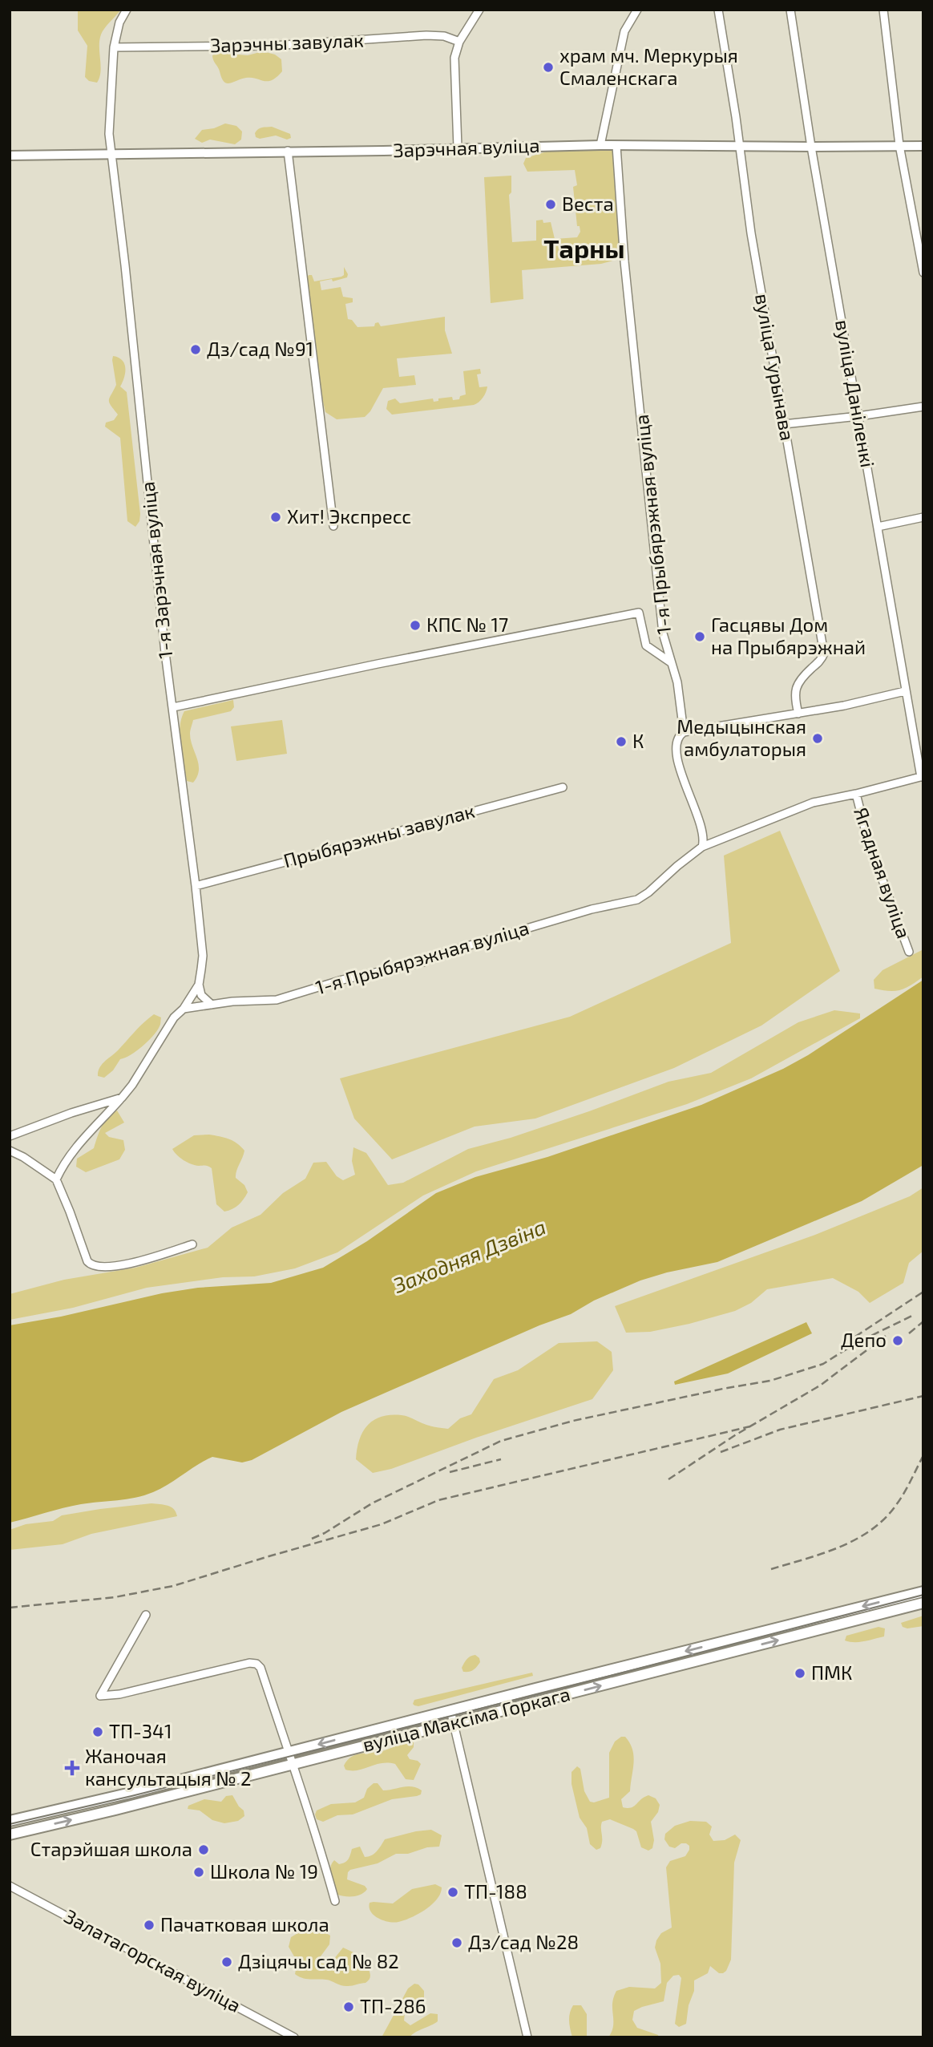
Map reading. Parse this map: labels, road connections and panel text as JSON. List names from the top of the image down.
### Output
{
  "streets": {
    "main road": ["вуліца Максіма Горкага"],
    "street": [
      "Зарэчны завулак",
      "Зарэчная вуліца",
      "вуліца Гурынава",
      "вуліца Даніленкі",
      "1-я Прыбярэжная вуліца",
      "1-я Зарэчная вуліца",
      "Прыбярэжны завулак",
      "Ягадная вуліца",
      "Залатагорская вуліца"
    ]
  },
  "crossings": [
    ["Зарэчны завулак", "1-я Зарэчная вуліца"],
    ["Зарэчная вуліца", "вуліца Гурынава"],
    ["Зарэчная вуліца", "вуліца Даніленкі"],
    ["Зарэчная вуліца", "1-я Прыбярэжная вуліца"],
    ["Зарэчная вуліца", "1-я Зарэчная вуліца"],
    ["1-я Прыбярэжная вуліца", "1-я Зарэчная вуліца"],
    ["1-я Зарэчная вуліца", "Прыбярэжны завулак"]
  ],
  "districts": ["Тарны"],
  "water": ["Заходняя Дзвіна"],
  "places": {
    "other": [
      "храм мч. Меркурыя Смаленскага",
      "Веста",
      "Дз/сад №91",
      "Хит! Экспресс",
      "КПС № 17",
      "Гасцявы Дом на Прыбярэжнай",
      "Медыцынская амбулаторыя",
      "К",
      "Депо",
      "ПМК",
      "ТП-341",
      "Старэйшая школа",
      "Школа № 19",
      "ТП-188",
      "Пачатковая школа",
      "Дз/сад №28",
      "Дзіцячы сад № 82",
      "ТП-286"
    ],
    "health": ["Жаночая кансультацыя № 2"]
  }
}
